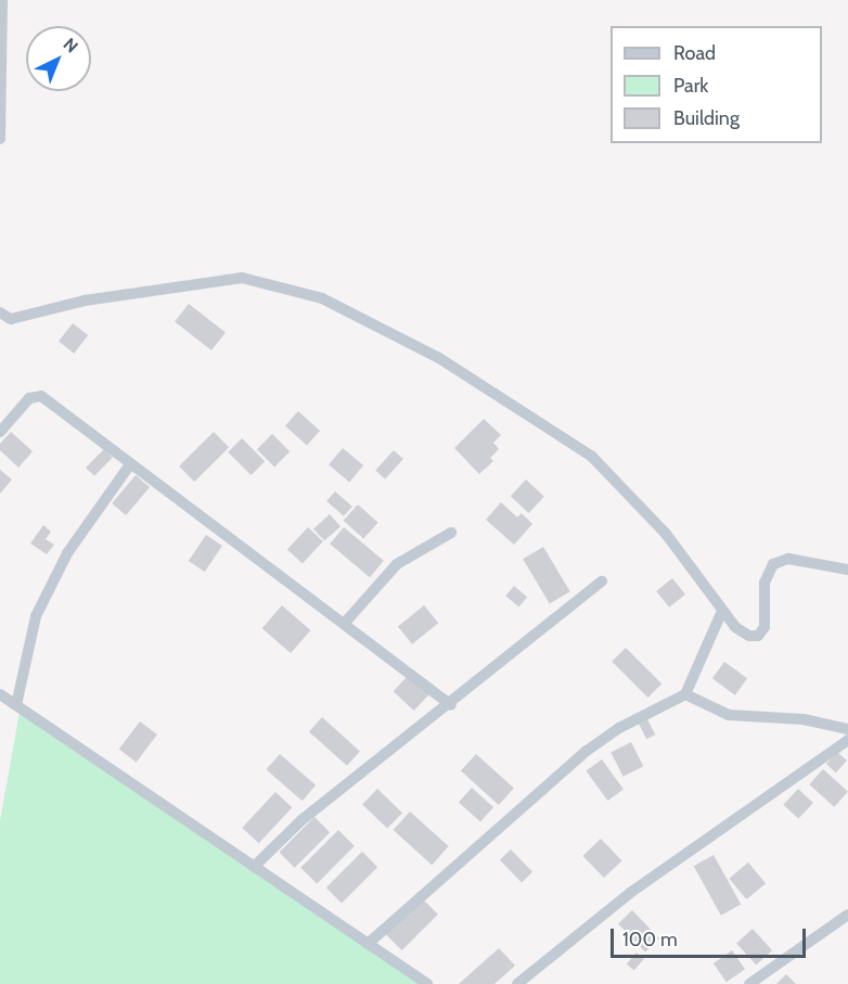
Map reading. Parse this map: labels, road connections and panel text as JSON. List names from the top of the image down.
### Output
{
  "legend": ["Road", "Park", "Building"],
  "scale_bar": "100 m",
  "north": "top right"
}
